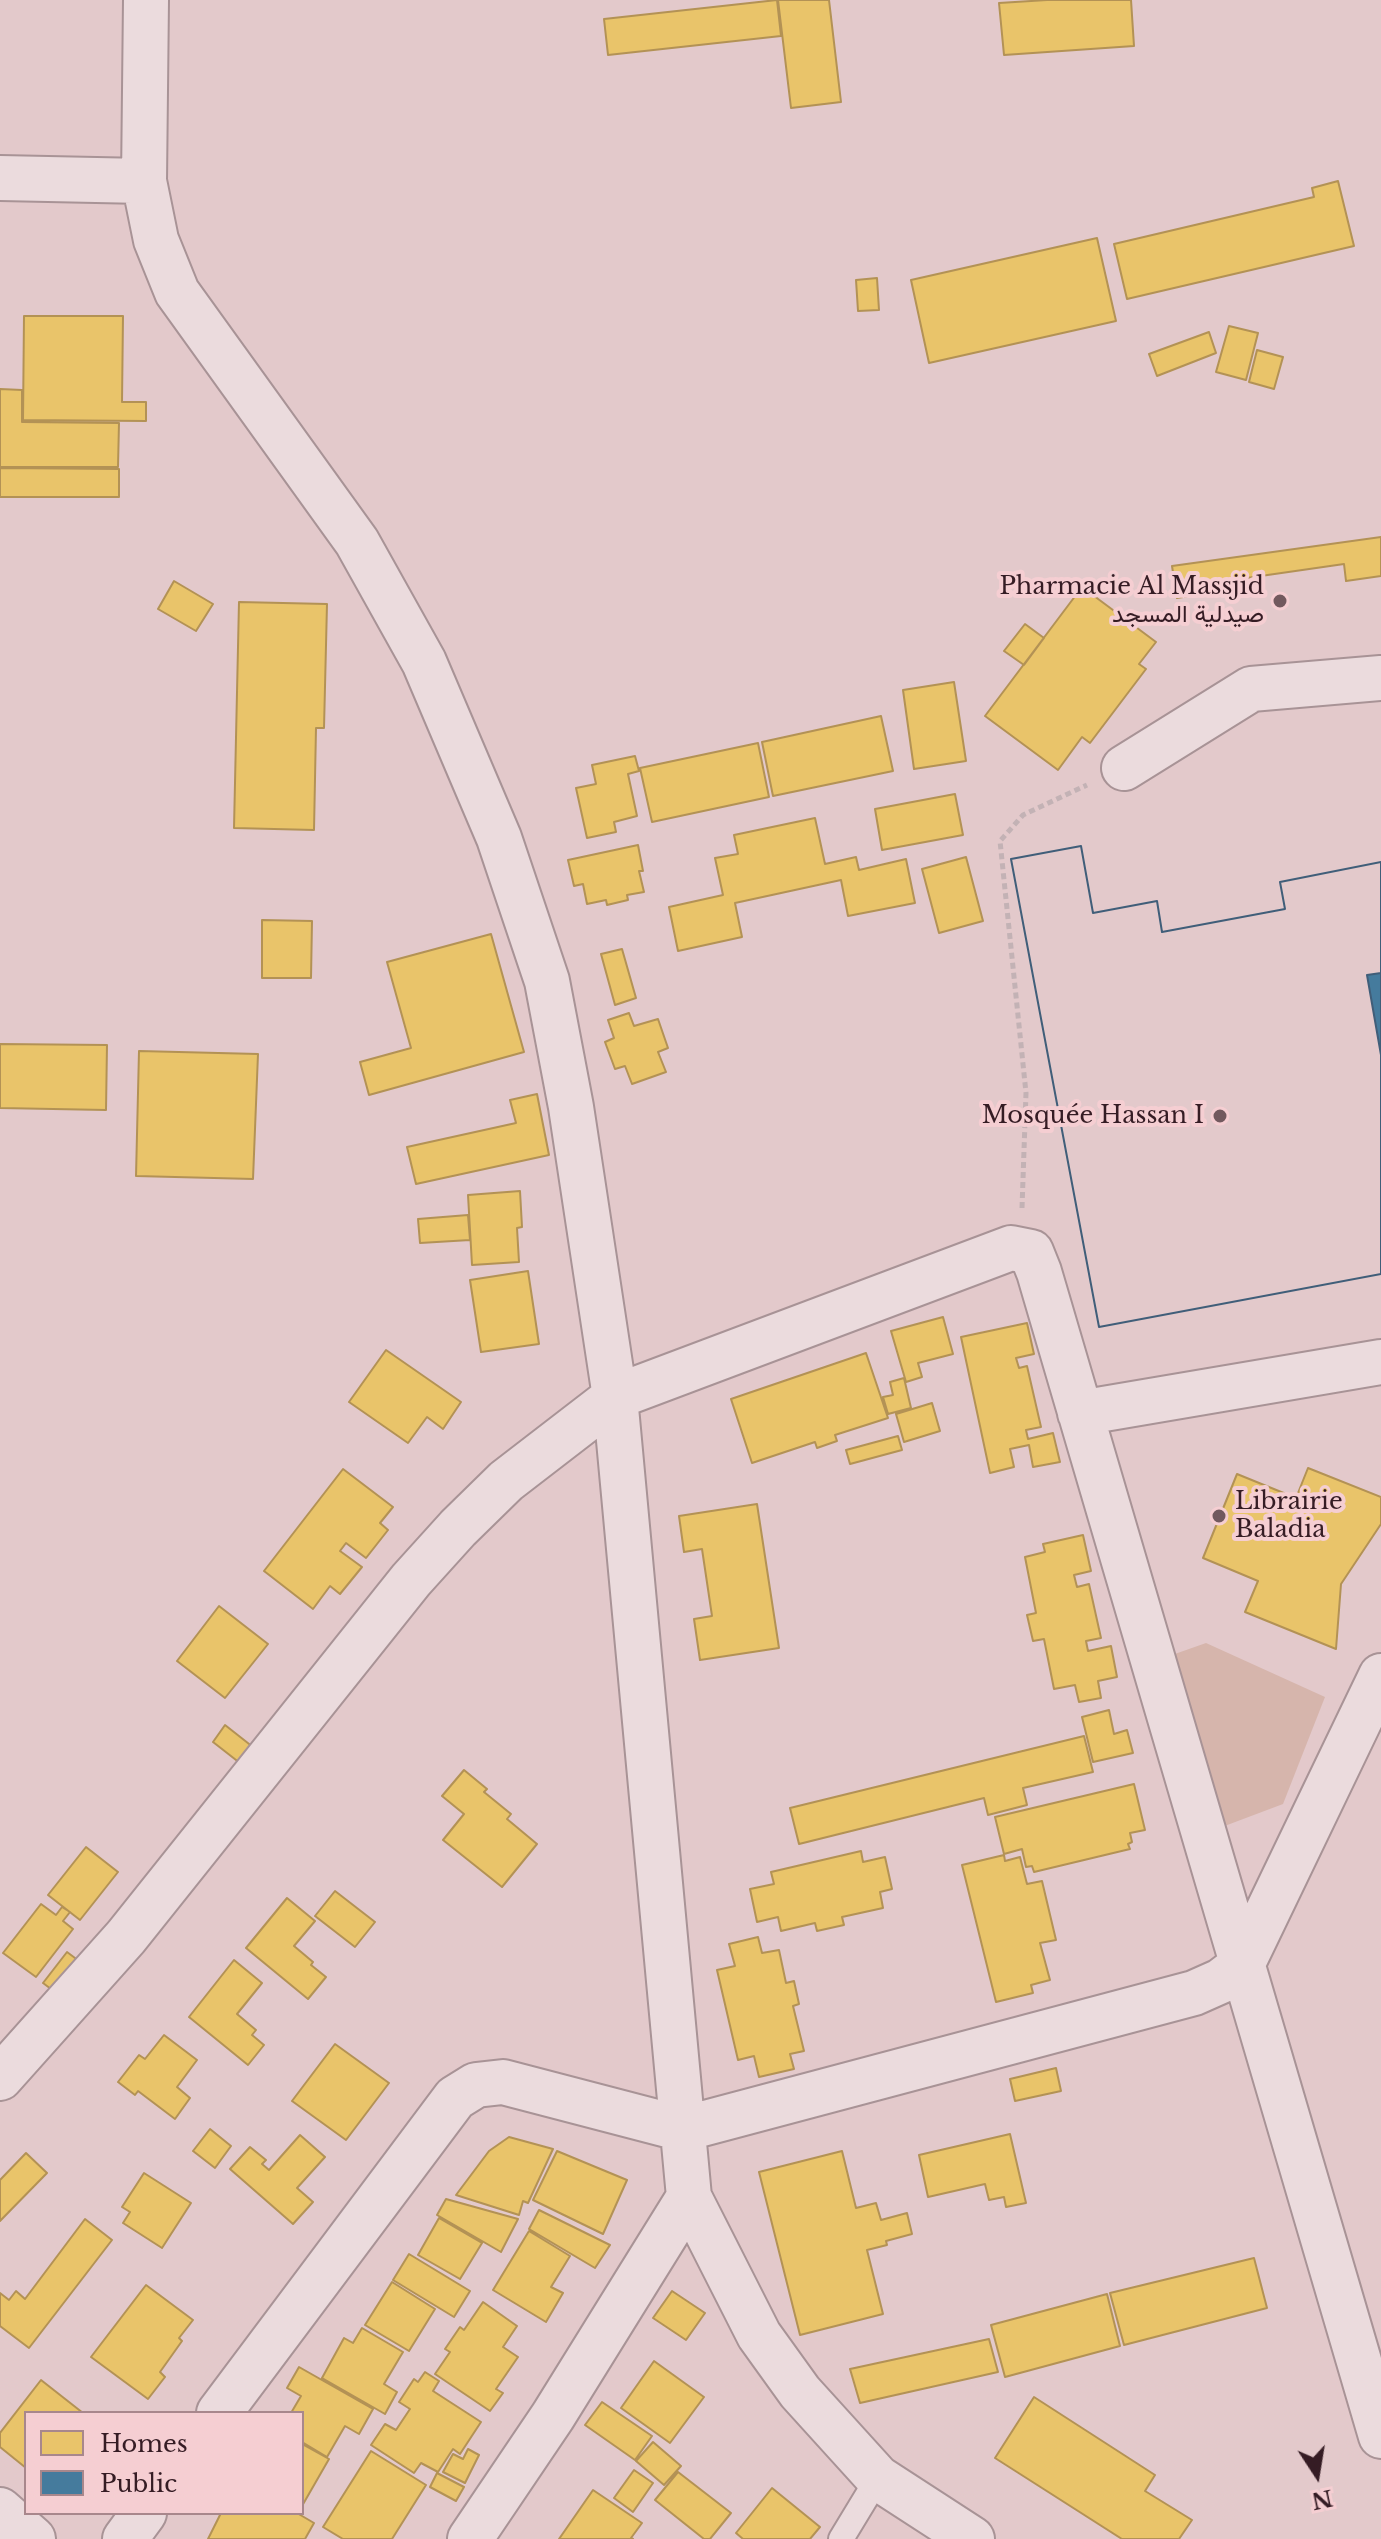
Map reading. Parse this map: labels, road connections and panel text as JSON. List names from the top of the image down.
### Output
{
  "places": ["Pharmacie Al Massjid صيدلية المسجد", "Mosquée Hassan I", "Librairie Baladia"],
  "legend": ["Homes", "Public"],
  "north": "bottom"
}
